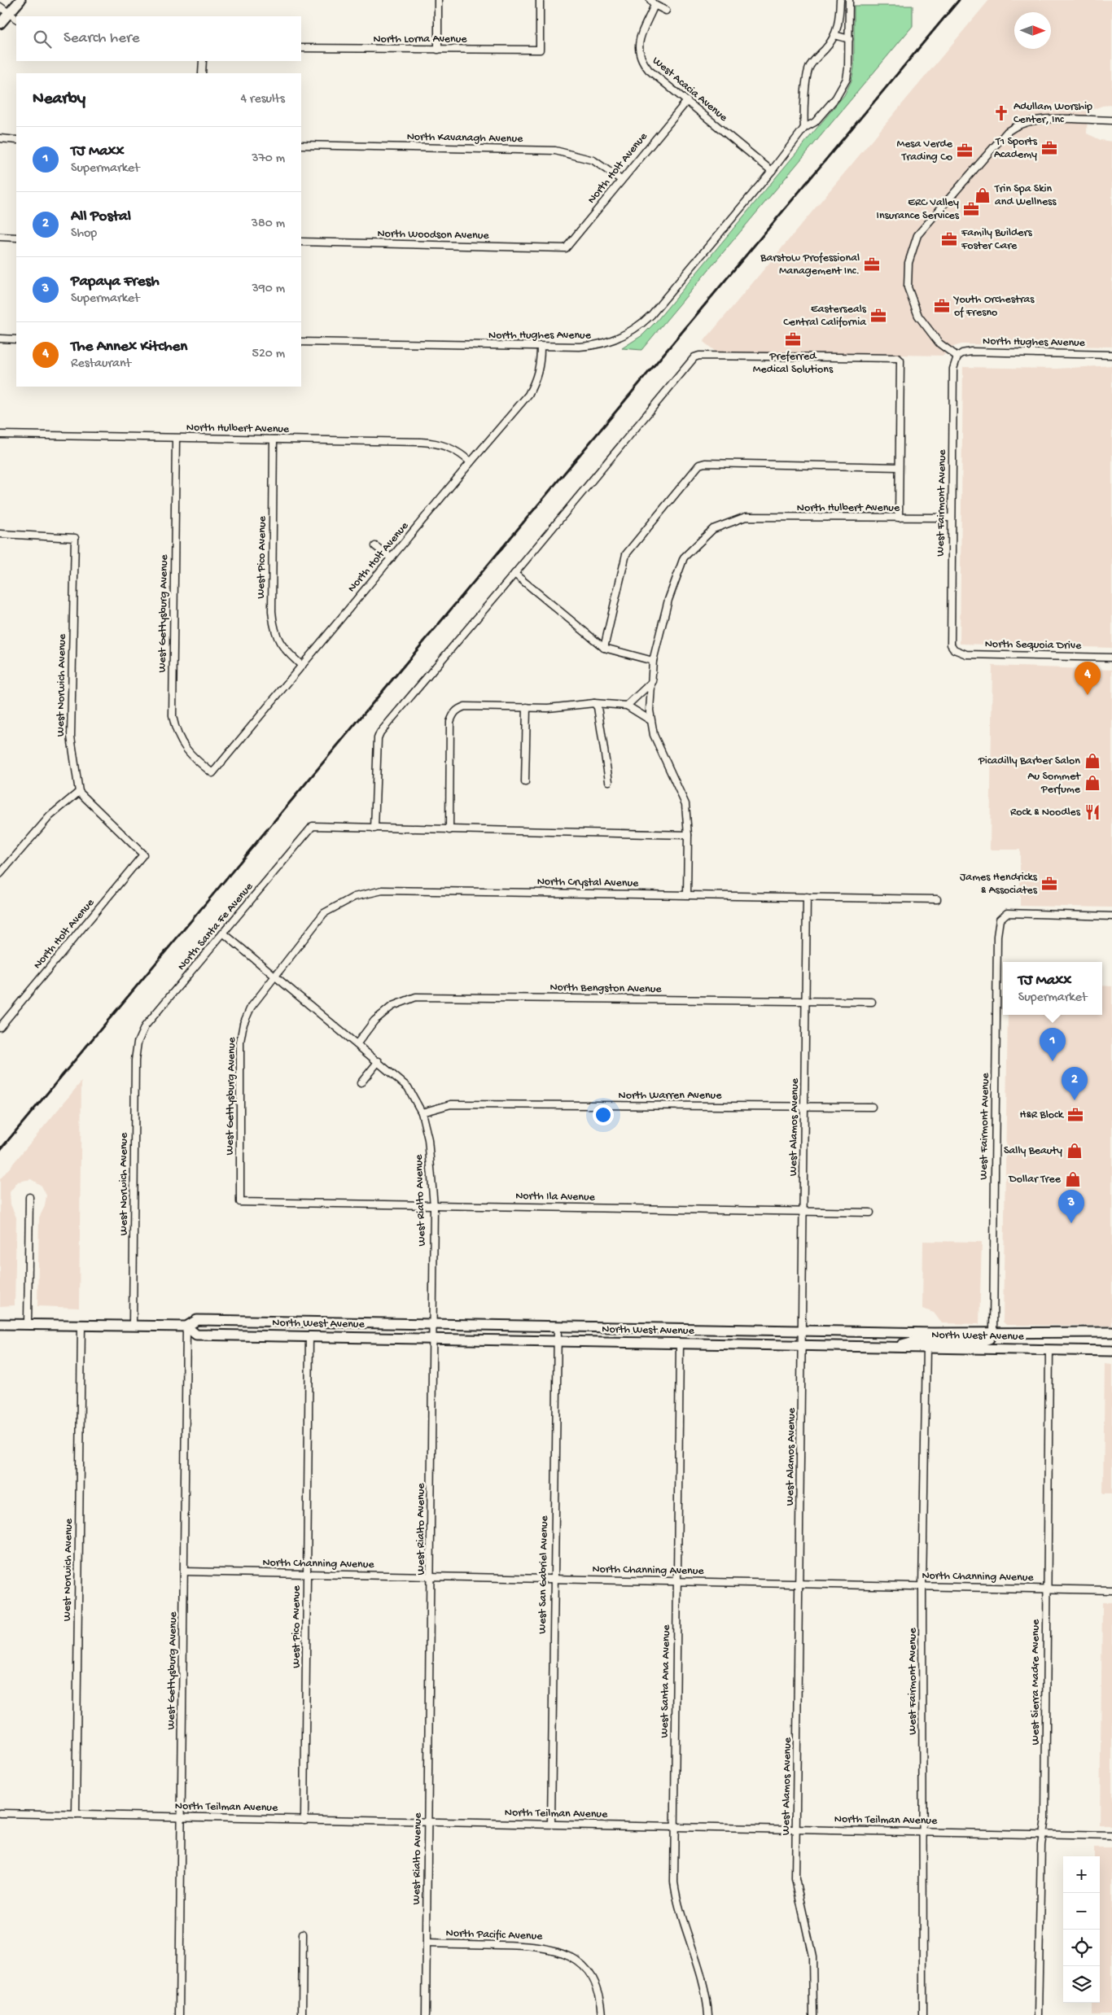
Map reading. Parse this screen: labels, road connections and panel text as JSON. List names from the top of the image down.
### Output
{
  "streets": {
    "main road": ["North West Avenue"],
    "street": [
      "North Lorna Avenue",
      "West Acacia Avenue",
      "North Kavanagh Avenue",
      "North Holt Avenue",
      "North Woodson Avenue",
      "North Hughes Avenue",
      "North Hulbert Avenue",
      "West Fairmont Avenue",
      "West Pico Avenue",
      "West Gettysburg Avenue",
      "North Sequoia Drive",
      "West Norwich Avenue",
      "North Crystal Avenue",
      "North Santa Fe Avenue",
      "North Bengston Avenue",
      "North Warren Avenue",
      "West Alamos Avenue",
      "North Ila Avenue",
      "West Rialto Avenue",
      "North Channing Avenue",
      "West San Gabriel Avenue",
      "West Santa Ana Avenue",
      "West Sierra Madre Avenue",
      "North Teilman Avenue",
      "North Pacific Avenue"
    ]
  },
  "crossings": [
    ["West Acacia Avenue", "North Holt Avenue"],
    ["West Acacia Avenue", "North Hughes Avenue"],
    ["North Kavanagh Avenue", "North Holt Avenue"],
    ["North Holt Avenue", "North Woodson Avenue"],
    ["North Holt Avenue", "North Hughes Avenue"],
    ["North Holt Avenue", "North Hulbert Avenue"],
    ["North Holt Avenue", "West Pico Avenue"],
    ["North Holt Avenue", "West Gettysburg Avenue"],
    ["North Holt Avenue", "West Norwich Avenue"],
    ["North Hughes Avenue", "West Fairmont Avenue"],
    ["North Hulbert Avenue", "West Fairmont Avenue"],
    ["North Hulbert Avenue", "West Pico Avenue"],
    ["North Hulbert Avenue", "West Gettysburg Avenue"],
    ["West Fairmont Avenue", "North Sequoia Drive"],
    ["West Fairmont Avenue", "North West Avenue"],
    ["West Fairmont Avenue", "North Channing Avenue"],
    ["West Fairmont Avenue", "North Teilman Avenue"],
    ["West Pico Avenue", "North West Avenue"],
    ["West Pico Avenue", "North Channing Avenue"],
    ["West Pico Avenue", "North Teilman Avenue"],
    ["West Gettysburg Avenue", "North Crystal Avenue"],
    ["West Gettysburg Avenue", "North Ila Avenue"],
    ["West Gettysburg Avenue", "West Rialto Avenue"],
    ["West Gettysburg Avenue", "North West Avenue"],
    ["West Gettysburg Avenue", "North Channing Avenue"],
    ["West Gettysburg Avenue", "North Teilman Avenue"],
    ["West Norwich Avenue", "North Santa Fe Avenue"],
    ["West Norwich Avenue", "North West Avenue"],
    ["West Norwich Avenue", "North Teilman Avenue"],
    ["North Crystal Avenue", "West Alamos Avenue"],
    ["North Crystal Avenue", "West Rialto Avenue"],
    ["North Santa Fe Avenue", "West Rialto Avenue"],
    ["North Bengston Avenue", "West Alamos Avenue"],
    ["North Bengston Avenue", "West Rialto Avenue"],
    ["North Warren Avenue", "West Alamos Avenue"],
    ["North Warren Avenue", "West Rialto Avenue"],
    ["West Alamos Avenue", "North Ila Avenue"],
    ["West Alamos Avenue", "North West Avenue"],
    ["West Alamos Avenue", "North Channing Avenue"],
    ["West Alamos Avenue", "North Teilman Avenue"],
    ["North Ila Avenue", "West Rialto Avenue"],
    ["West Rialto Avenue", "North West Avenue"],
    ["West Rialto Avenue", "North Channing Avenue"],
    ["West Rialto Avenue", "North Teilman Avenue"],
    ["West Rialto Avenue", "North Pacific Avenue"],
    ["North West Avenue", "West San Gabriel Avenue"],
    ["North West Avenue", "West Santa Ana Avenue"],
    ["North West Avenue", "West Sierra Madre Avenue"],
    ["North Channing Avenue", "West San Gabriel Avenue"],
    ["North Channing Avenue", "West Santa Ana Avenue"],
    ["North Channing Avenue", "West Sierra Madre Avenue"],
    ["West San Gabriel Avenue", "North Teilman Avenue"],
    ["West Santa Ana Avenue", "North Teilman Avenue"],
    ["West Sierra Madre Avenue", "North Teilman Avenue"]
  ],
  "places": {
    "church": ["Adullam Worship Center, Inc"],
    "office": [
      "T1 Sports Academy",
      "Mesa Verde Trading Co",
      "ERC Valley Insurance Services",
      "Family Builders Foster Care",
      "Barstow Professional Management Inc.",
      "Youth Orchestras of Fresno",
      "Easterseals Central California",
      "Preferred Medical Solutions",
      "James Hendricks & Associates",
      "H&R Block"
    ],
    "shop": [
      "Trin Spa Skin and Wellness",
      "Picadilly Barber Salon",
      "Au Sommet Perfume",
      "Sally Beauty",
      "Dollar Tree"
    ],
    "restaurant": ["Rock & Noodles"]
  },
  "north": "right",
  "page": {
    "search": "Search here",
    "heading": ["Nearby", "4 results"],
    "list": [
      {
        "mark": "1",
        "name": "TJ Maxx",
        "note": "Supermarket",
        "value": "370 m"
      },
      {
        "mark": "2",
        "name": "All Postal",
        "note": "Shop",
        "value": "380 m"
      },
      {
        "mark": "3",
        "name": "Papaya Fresh",
        "note": "Supermarket",
        "value": "390 m"
      },
      {
        "mark": "4",
        "name": "The Annex Kitchen",
        "note": "Restaurant",
        "value": "520 m"
      }
    ],
    "pins": [
      "4",
      "1",
      "2",
      "3"
    ],
    "popup": ["TJ Maxx", "Supermarket"],
    "map_buttons": ["+", "−"]
  }
}
